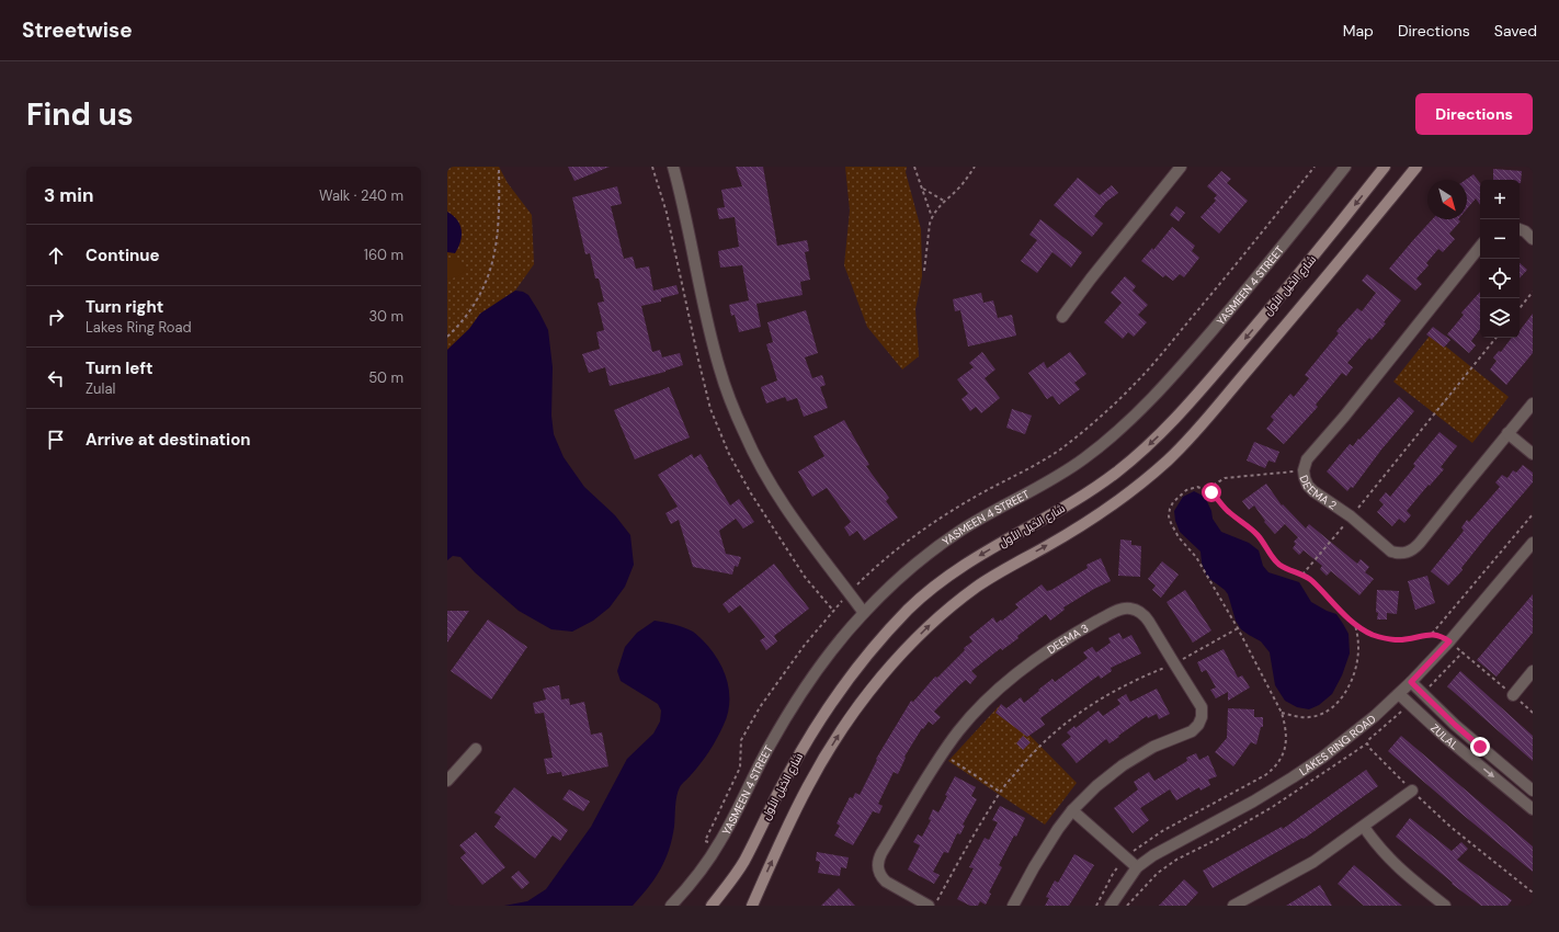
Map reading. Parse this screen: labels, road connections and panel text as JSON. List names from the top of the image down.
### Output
{
  "streets": {
    "main road": ["شارع الخيل الأول"],
    "street": [
      "YASMEEN 4 STREET",
      "DEEMA 2",
      "DEEMA 3",
      "ZULAL",
      "LAKES RING ROAD"
    ]
  },
  "crossings": [
    ["ZULAL", "LAKES RING ROAD"]
  ],
  "north": "bottom right",
  "page": {
    "header": "Streetwise",
    "nav": ["Map", "Directions", "Saved"],
    "buttons": "Directions",
    "title": "Find us",
    "heading": ["3 min", "Walk · 240 m"],
    "map_buttons": ["+", "−"],
    "list": [
      ["Continue", "160 m"],
      ["Turn right", "Lakes Ring Road", "30 m"],
      ["Turn left", "Zulal", "50 m"],
      "Arrive at destination"
    ]
  }
}
